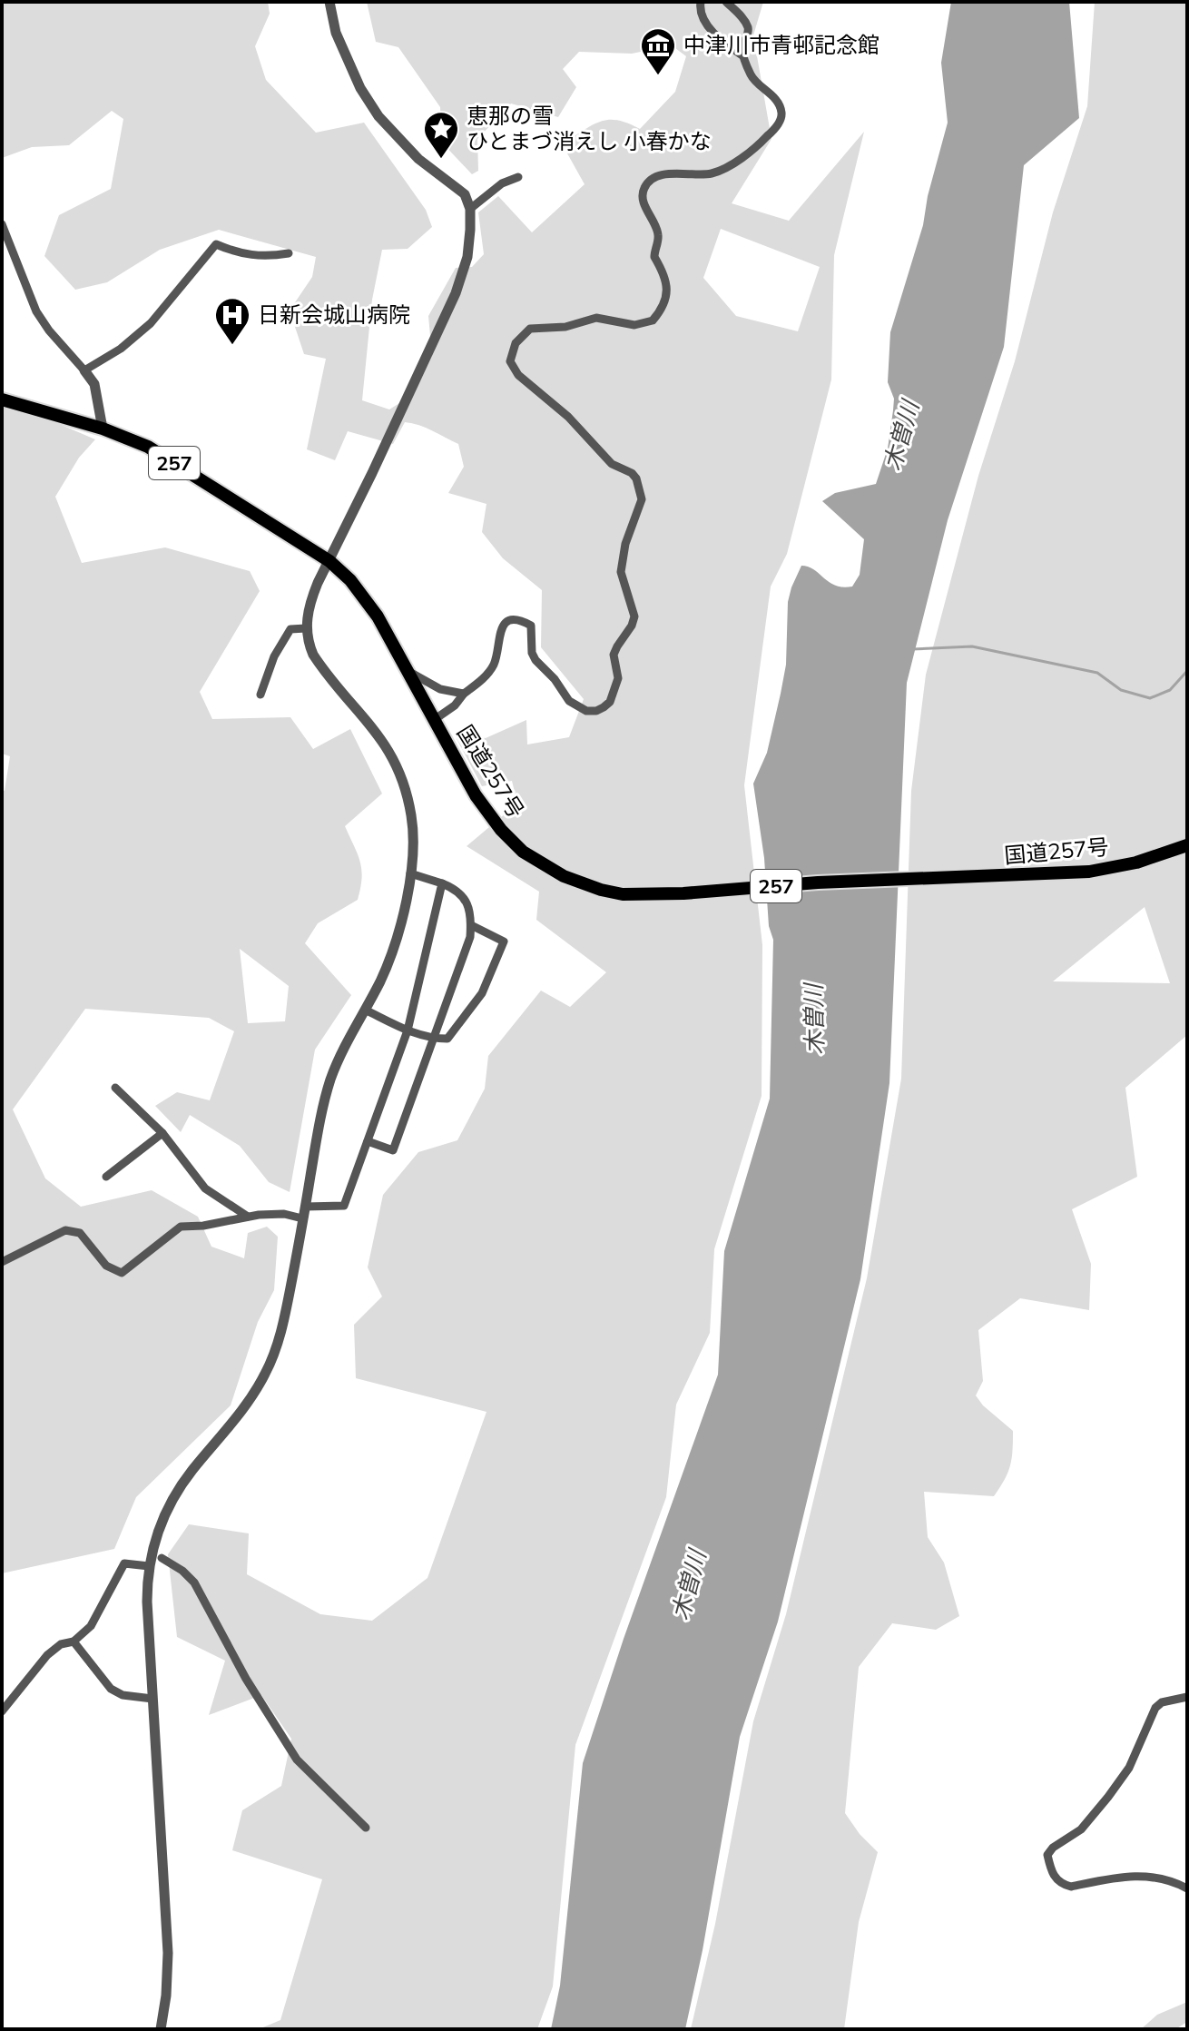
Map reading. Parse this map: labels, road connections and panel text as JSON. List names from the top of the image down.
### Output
{
  "streets": {
    "highway": ["257", "国道257号"]
  },
  "water": ["木曽川"],
  "places": {
    "museum": ["中津川市青邨記念館"],
    "place": ["恵那の雪 ひとまづ消えし 小春かな"],
    "hospital": ["日新会城山病院"]
  }
}
